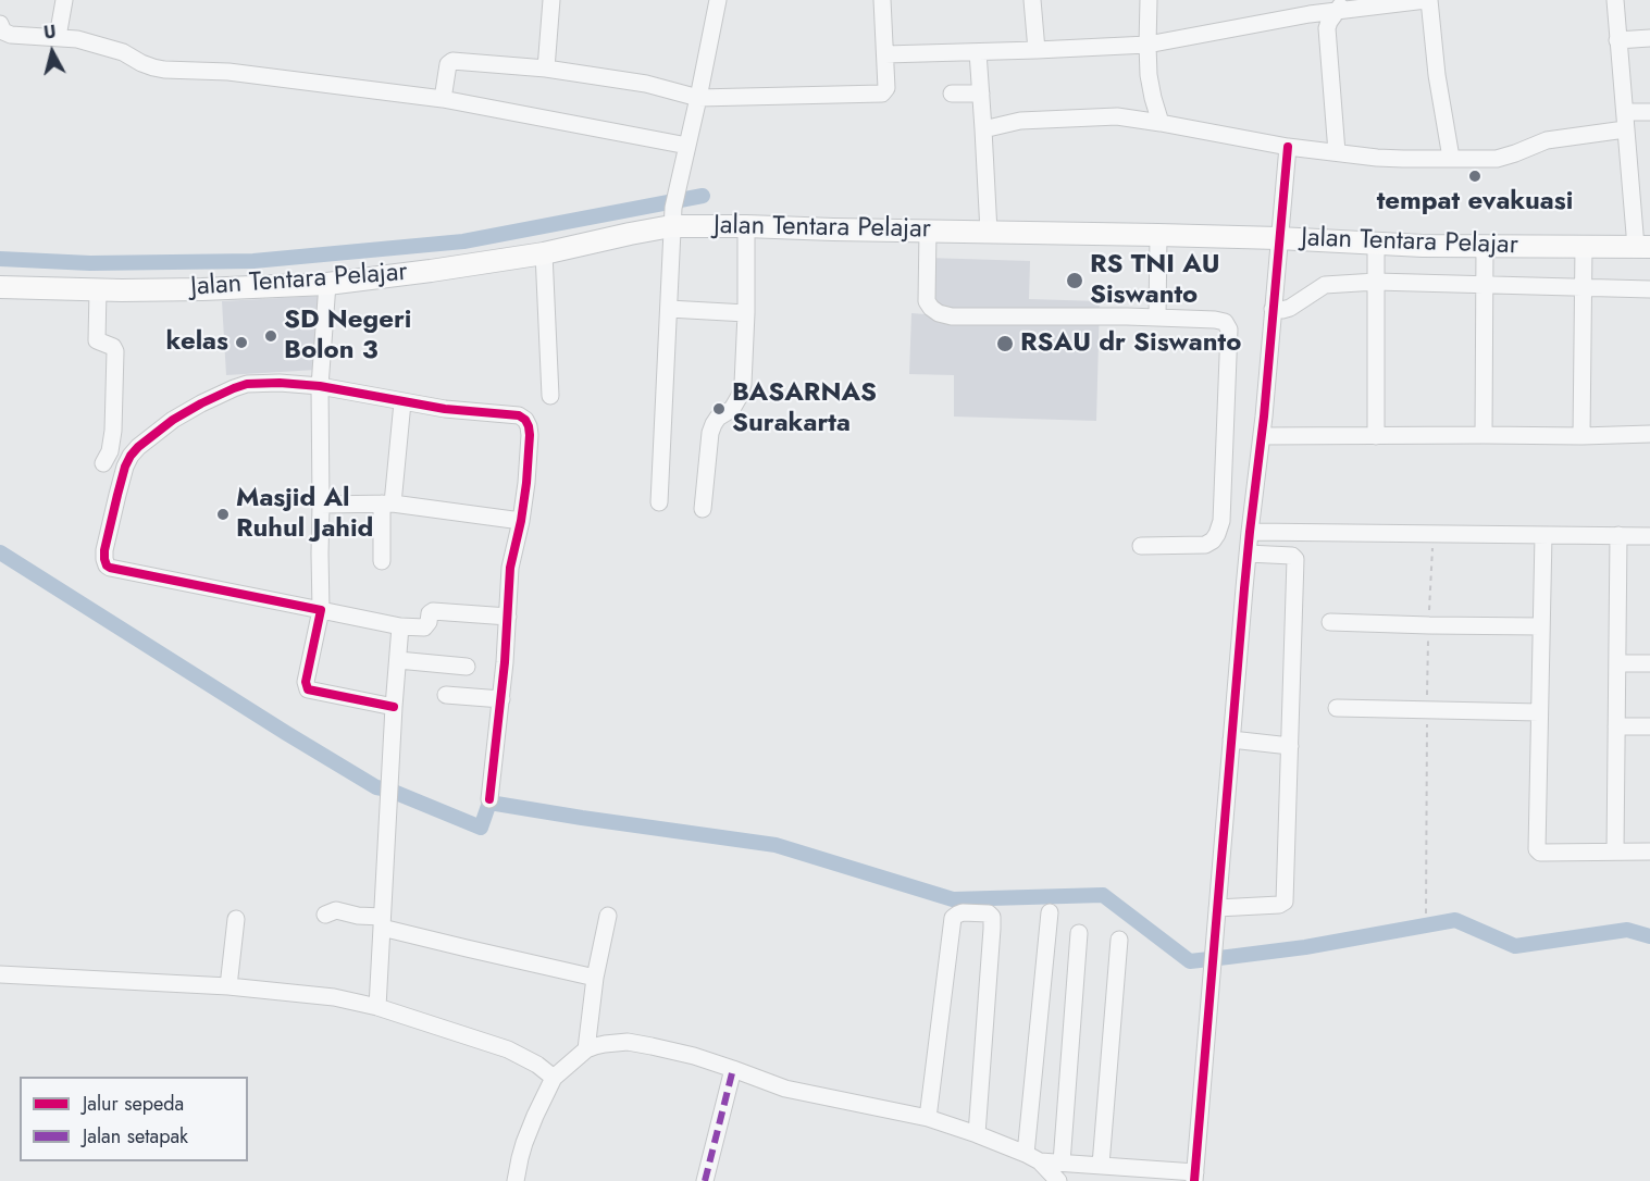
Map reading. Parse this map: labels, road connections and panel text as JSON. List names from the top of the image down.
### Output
{
  "streets": {
    "main road": ["Jalan Tentara Pelajar"]
  },
  "places": [
    "tempat evakuasi",
    "RS TNI AU Siswanto",
    "SD Negeri Bolon 3",
    "kelas",
    "RSAU dr Siswanto",
    "BASARNAS Surakarta",
    "Masjid Al Ruhul Jahid"
  ],
  "legend": ["Jalur sepeda", "Jalan setapak"],
  "north": "top"
}
